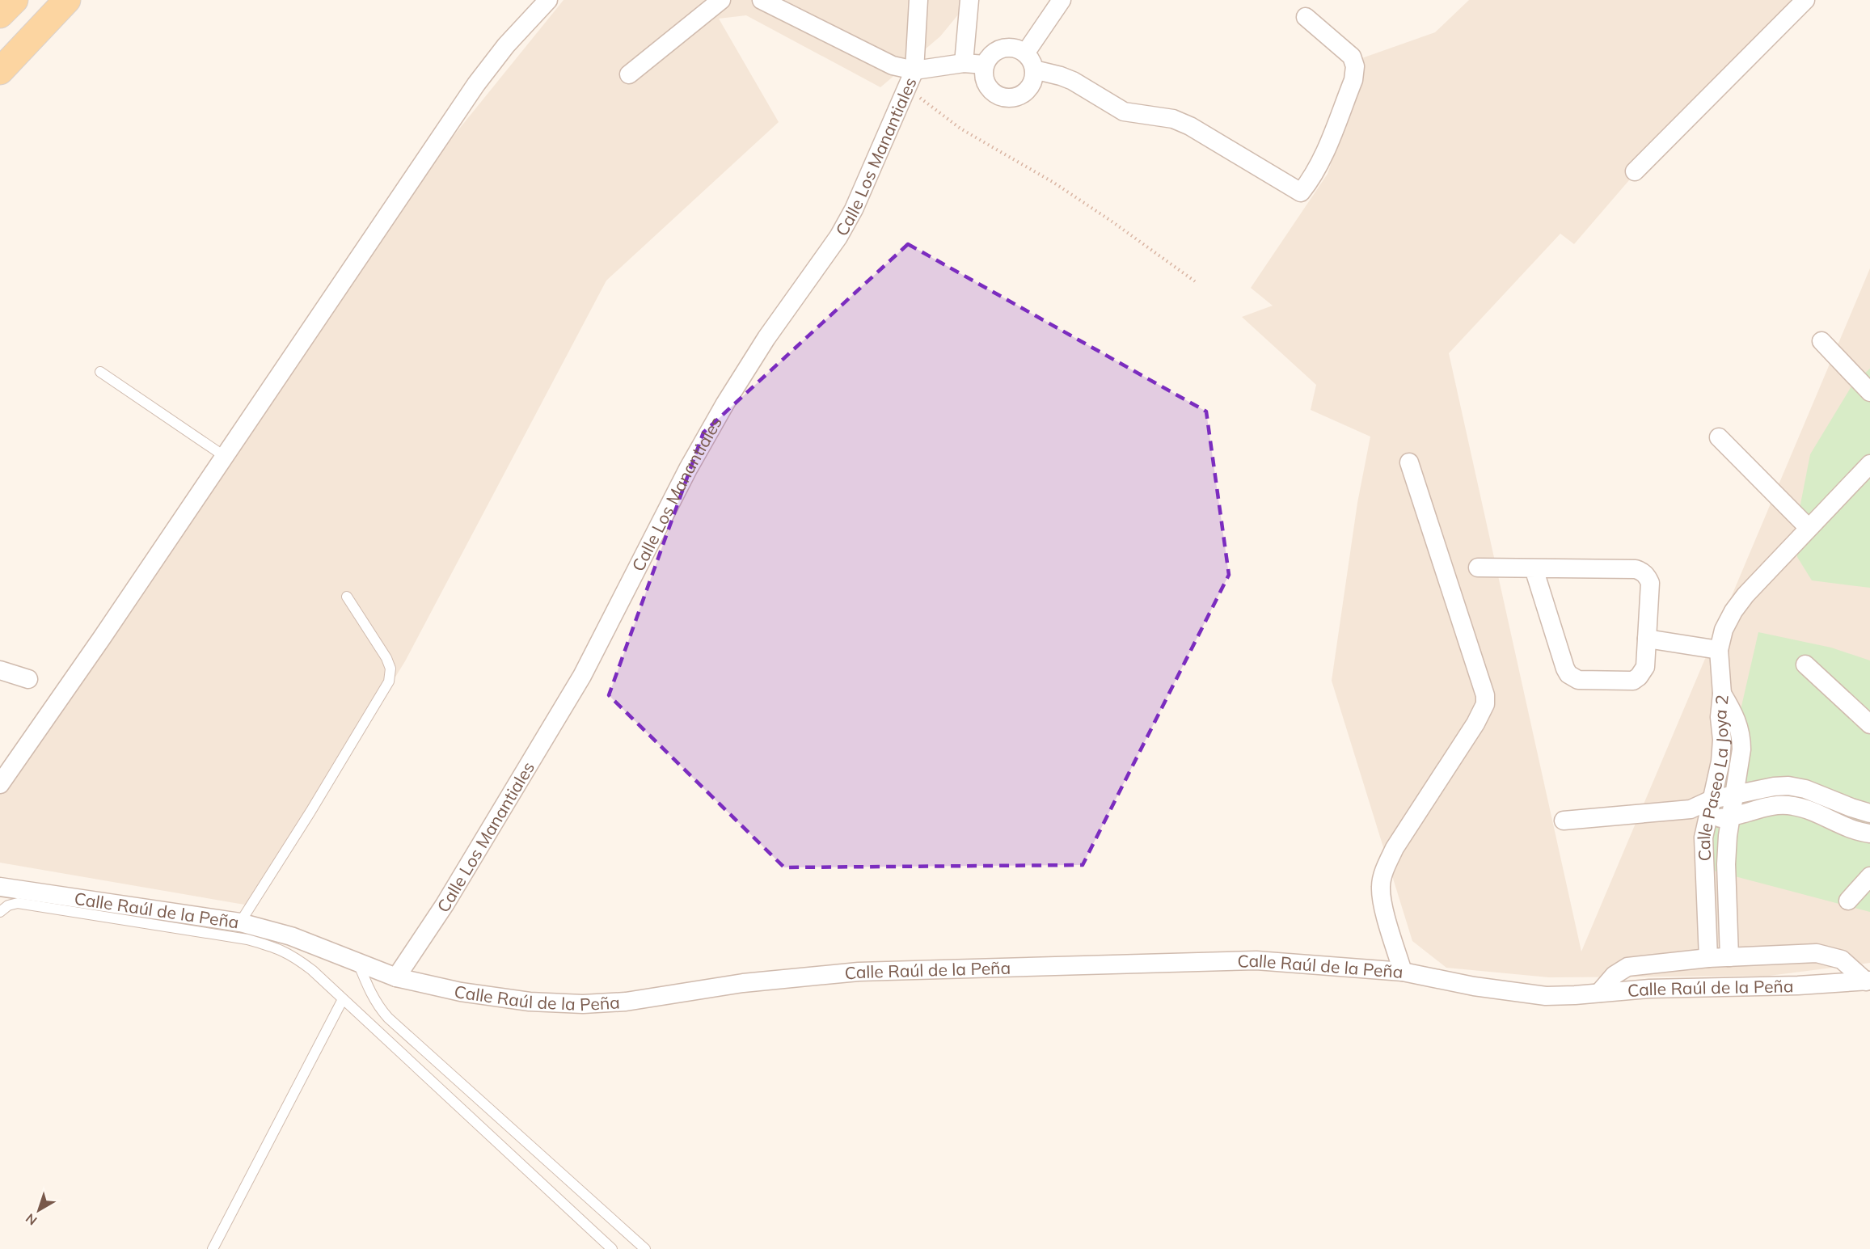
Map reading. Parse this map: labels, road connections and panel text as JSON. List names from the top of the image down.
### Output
{
  "streets": {
    "street": ["Calle Los Manantiales", "Calle Paseo La Joya 2", "Calle Raúl de la Peña"]
  },
  "crossings": [
    ["Calle Los Manantiales", "Calle Raúl de la Peña"]
  ],
  "north": "bottom left"
}
